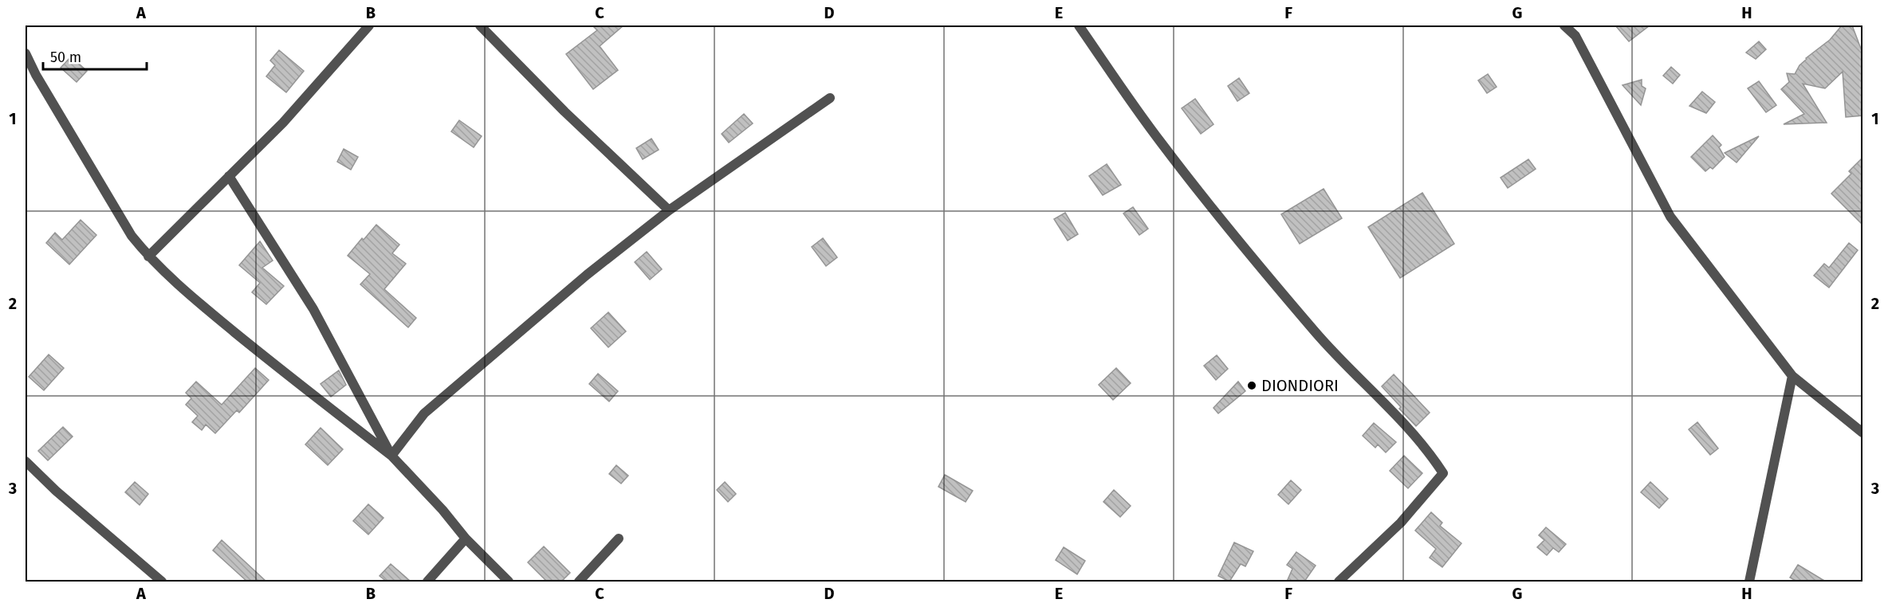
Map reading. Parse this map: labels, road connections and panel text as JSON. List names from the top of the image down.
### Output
{
  "places": ["DIONDIORI"],
  "scale_bar": "50 m",
  "grid": {
    "columns": [
      "A",
      "B",
      "C",
      "D",
      "E",
      "F",
      "G",
      "H"
    ],
    "rows": ["1", "2", "3"]
  }
}
